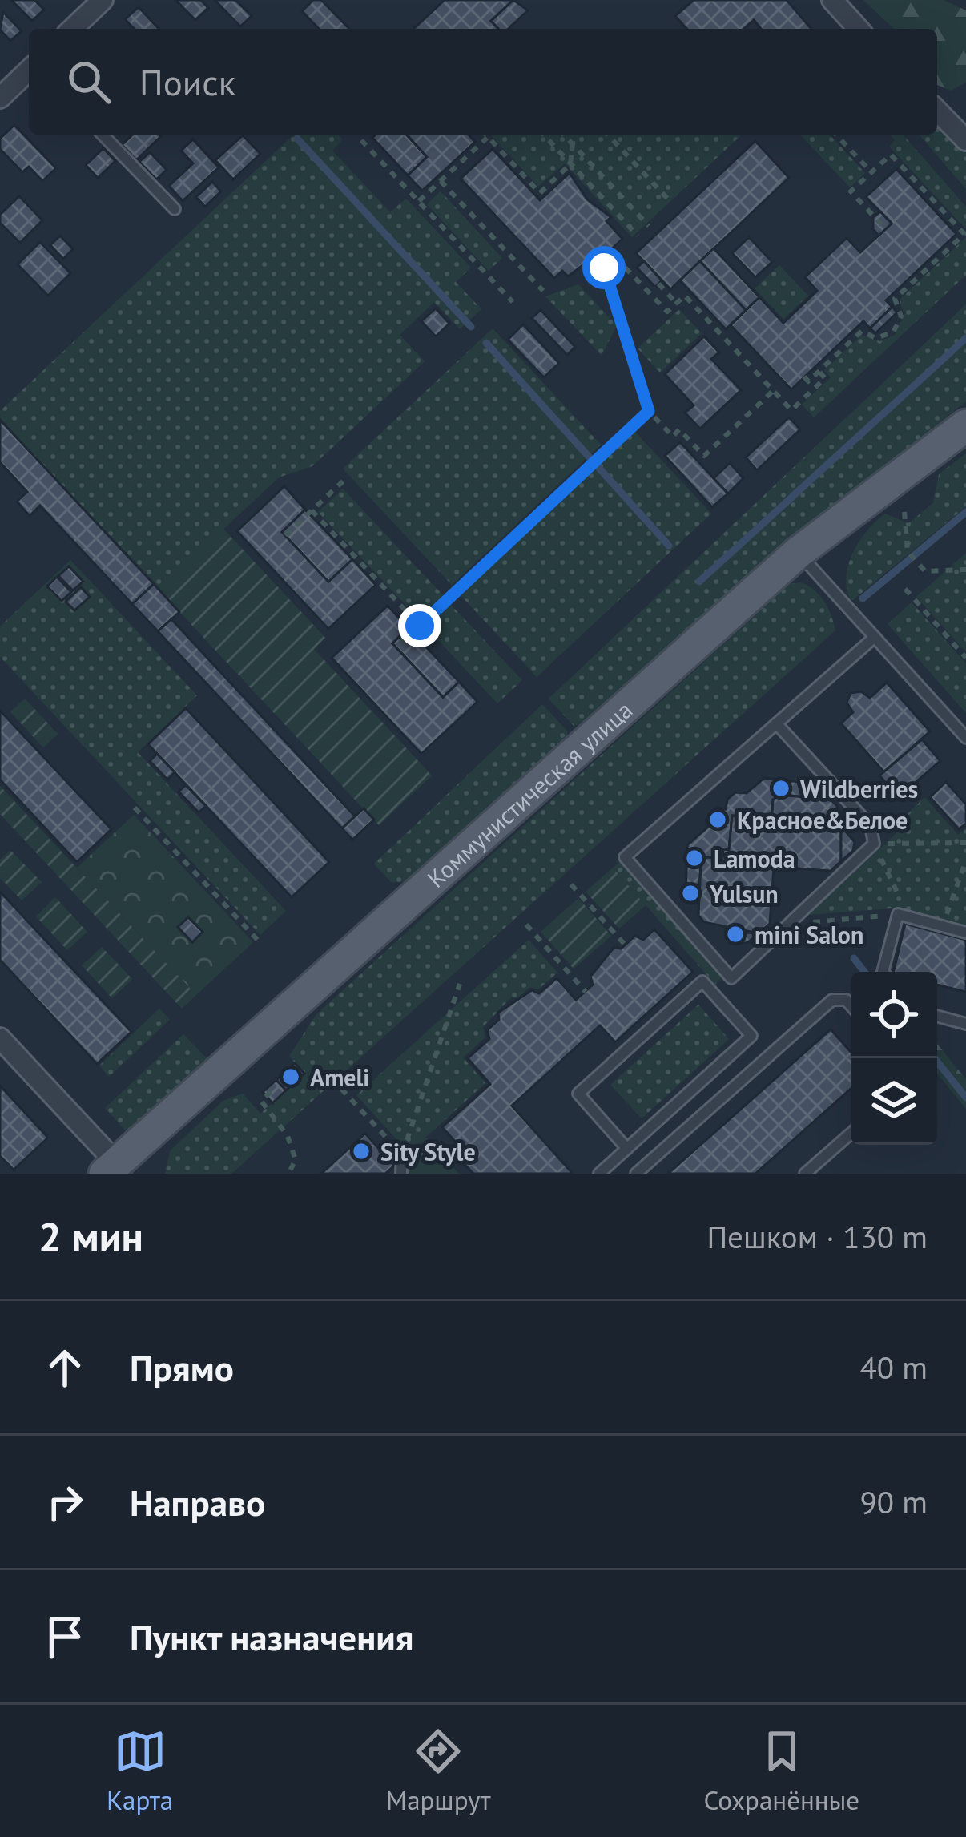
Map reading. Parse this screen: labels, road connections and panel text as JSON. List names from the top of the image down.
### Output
{
  "streets": {
    "main road": ["Коммунистическая улица"]
  },
  "places": [
    "Wildberries",
    "Красное&Белое",
    "Lamoda",
    "Yulsun",
    "mini Salon",
    "Ameli",
    "Sity Style"
  ],
  "page": {
    "search": "Поиск",
    "heading": ["2 мин", "Пешком · 130 m"],
    "list": [
      ["Прямо", "40 m"],
      ["Направо", "90 m"],
      "Пункт назначения"
    ],
    "nav": ["Карта", "Маршрут", "Сохранённые"]
  }
}
